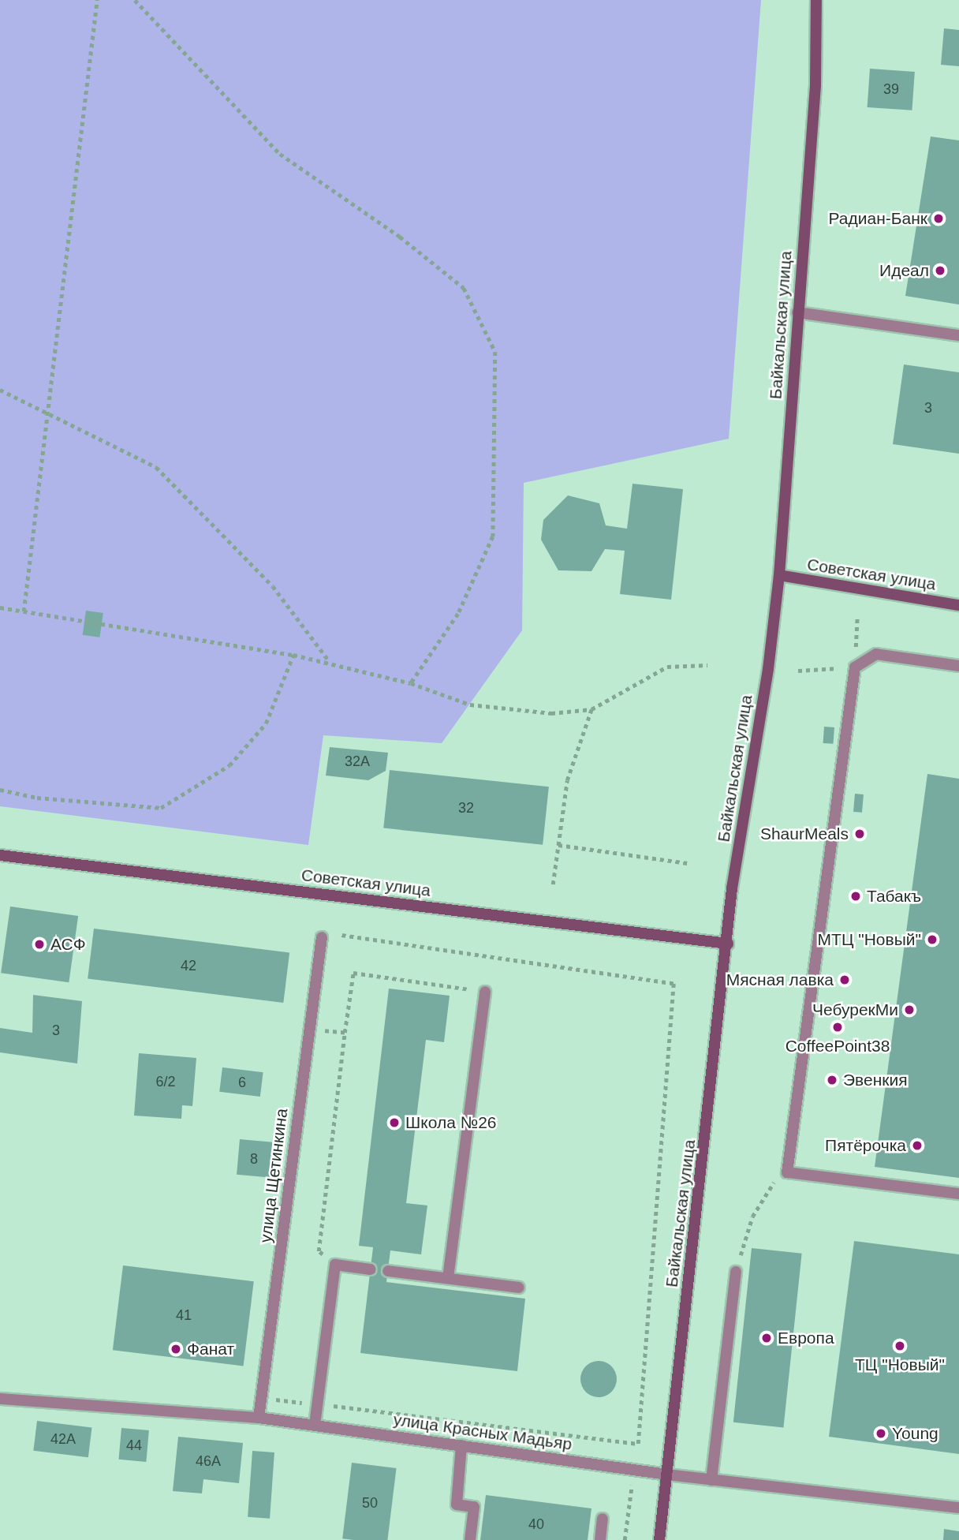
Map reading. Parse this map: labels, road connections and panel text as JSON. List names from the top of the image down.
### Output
{
  "streets": {
    "main road": ["Байкальская улица", "Советская улица"],
    "street": ["улица Щетинкина", "улица Красных Мадьяр"]
  },
  "crossings": [
    ["Байкальская улица", "Советская улица"],
    ["Байкальская улица", "улица Красных Мадьяр"],
    ["улица Щетинкина", "улица Красных Мадьяр"]
  ],
  "places": [
    "Радиан-Банк",
    "Идеал",
    "ShaurMeals",
    "Табакъ",
    "МТЦ \"Новый\"",
    "АСФ",
    "Мясная лавка",
    "ЧебурекМи",
    "CoffeePoint38",
    "Эвенкия",
    "Школа №26",
    "Пятёрочка",
    "Европа",
    "ТЦ \"Новый\"",
    "Фанат",
    "Young"
  ],
  "house_numbers": [
    "39",
    "3",
    "32А",
    "32",
    "42",
    "3",
    "6/2",
    "6",
    "8",
    "41",
    "42А",
    "44",
    "46А",
    "50",
    "40"
  ]
}
